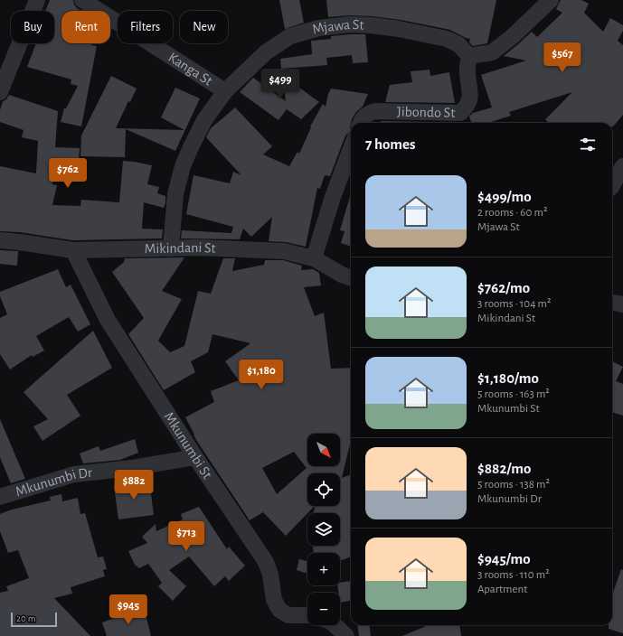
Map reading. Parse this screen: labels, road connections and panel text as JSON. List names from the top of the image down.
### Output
{
  "streets": {
    "street": [
      "Mjawa St",
      "Kanga St",
      "Jibondo St",
      "Mikindani St",
      "Mkunumbi St",
      "Mkunumbi Dr"
    ]
  },
  "crossings": [
    ["Mjawa St", "Kanga St"],
    ["Mjawa St", "Jibondo St"],
    ["Mjawa St", "Mikindani St"],
    ["Mikindani St", "Mkunumbi St"],
    ["Mkunumbi St", "Mkunumbi Dr"]
  ],
  "scale_bar": "20 m",
  "north": "bottom right",
  "page": {
    "chip": [
      "Buy",
      "Rent",
      "Filters",
      "New"
    ],
    "price": [
      "$567",
      "$499",
      "$762",
      "$1,180",
      "$882",
      "$713",
      "$945"
    ],
    "heading": "7 homes",
    "list": [
      {
        "name": "$499/mo",
        "note": "2 rooms · 60 m² · Mjawa St"
      },
      {
        "name": "$762/mo",
        "note": "3 rooms · 104 m² · Mikindani St"
      },
      {
        "name": "$1,180/mo",
        "note": "5 rooms · 163 m² · Mkunumbi St"
      },
      {
        "name": "$882/mo",
        "note": "5 rooms · 138 m² · Mkunumbi Dr"
      },
      {
        "name": "$945/mo",
        "note": "3 rooms · 110 m² · Apartment"
      }
    ],
    "map_buttons": ["+", "−"],
    "scale": "20 m"
  }
}
